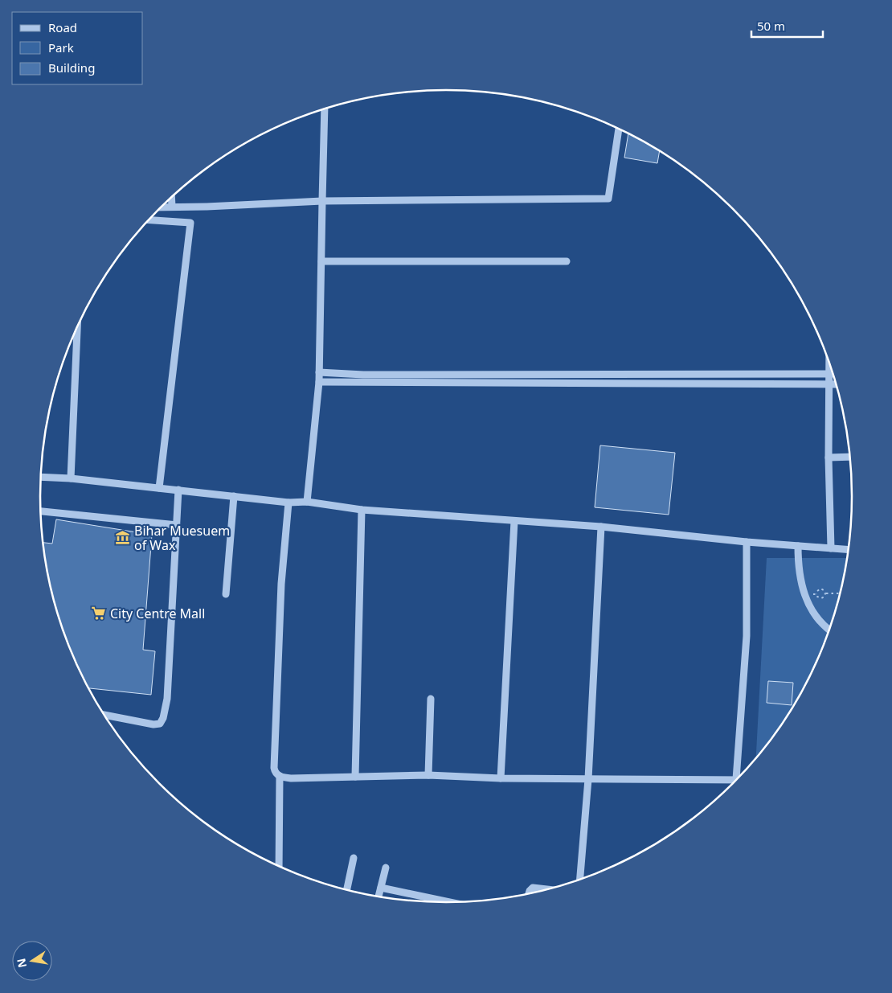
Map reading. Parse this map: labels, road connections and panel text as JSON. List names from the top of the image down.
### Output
{
  "places": {
    "museum": ["Bihar Muesuem of Wax"],
    "supermarket": ["City Centre Mall"]
  },
  "legend": ["Road", "Park", "Building"],
  "scale_bar": "50 m",
  "north": "left"
}
